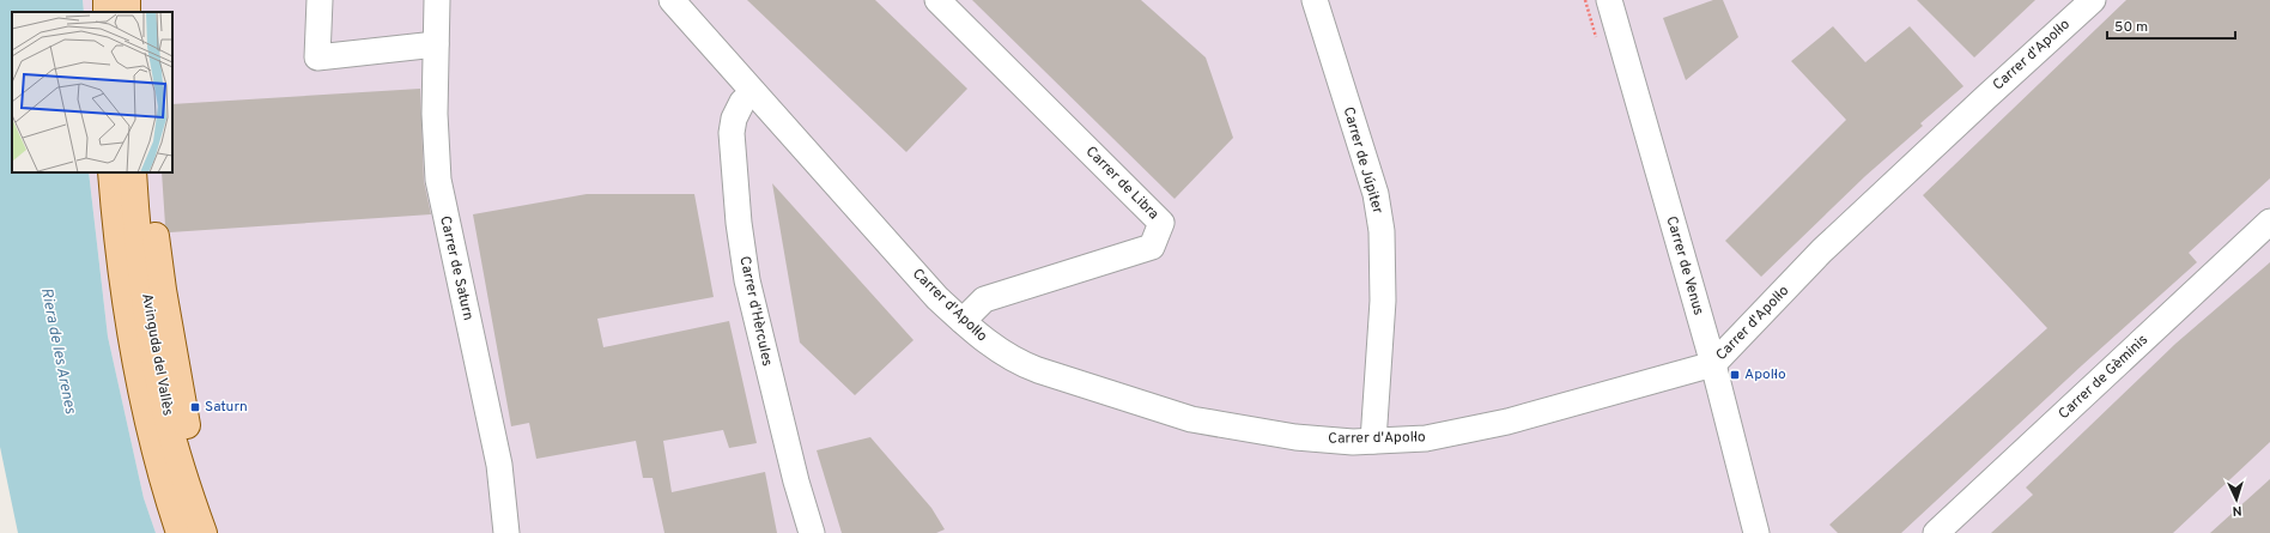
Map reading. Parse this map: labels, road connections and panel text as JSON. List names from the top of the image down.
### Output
{
  "streets": {
    "main road": ["Avinguda del Vallès"],
    "street": [
      "Carrer d'Apol·lo",
      "Carrer de Júpiter",
      "Carrer de Libra",
      "Carrer de Venus",
      "Carrer de Saturn",
      "Carrer d'Hèrcules",
      "Carrer de Gèminis"
    ]
  },
  "crossings": [
    ["Carrer d'Apol·lo", "Carrer de Júpiter"],
    ["Carrer d'Apol·lo", "Carrer de Libra"],
    ["Carrer d'Apol·lo", "Carrer de Venus"],
    ["Carrer d'Apol·lo", "Carrer d'Hèrcules"]
  ],
  "water": ["Riera de les Arenes"],
  "places": {
    "transit": ["Apol·lo", "Saturn"]
  },
  "scale_bar": "50 m",
  "north": "bottom"
}
